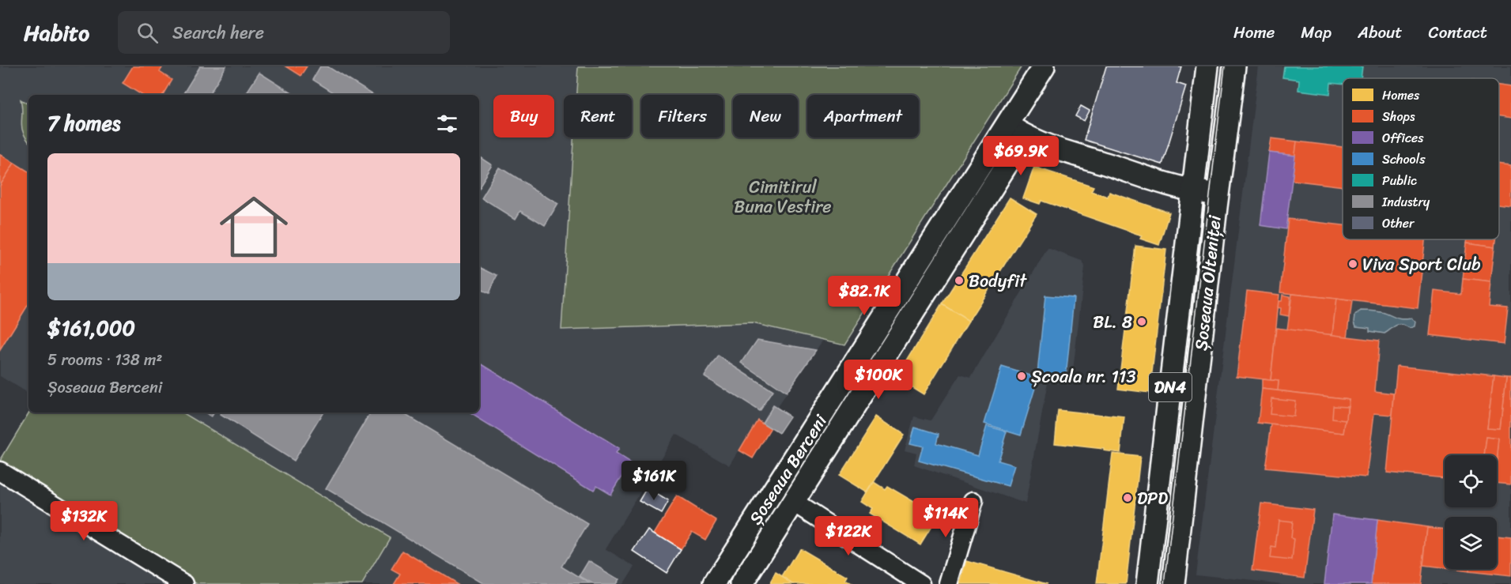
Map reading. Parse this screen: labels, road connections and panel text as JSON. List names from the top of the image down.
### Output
{
  "streets": {
    "main road": ["Șoseaua Olteniței", "DN4", "Șoseaua Berceni"]
  },
  "parks": ["Cimitirul Buna Vestire"],
  "places": [
    "Viva Sport Club",
    "Bodyfit",
    "BL. 8",
    "Școala nr. 113",
    "DPD"
  ],
  "legend": [
    "Homes",
    "Shops",
    "Offices",
    "Schools",
    "Public",
    "Industry",
    "Other"
  ],
  "page": {
    "header": "Habito",
    "search": "Search here",
    "nav": [
      "Home",
      "Map",
      "About",
      "Contact"
    ],
    "chip": [
      "Buy",
      "Rent",
      "Filters",
      "New",
      "Apartment"
    ],
    "heading": "7 homes",
    "price": [
      "$69.9K",
      "$82.1K",
      "$100K",
      "$161K",
      "$114K",
      "$132K",
      "$122K"
    ],
    "list": [
      {
        "name": "$161,000",
        "note": "5 rooms · 138 m² · Șoseaua Berceni"
      }
    ]
  }
}
